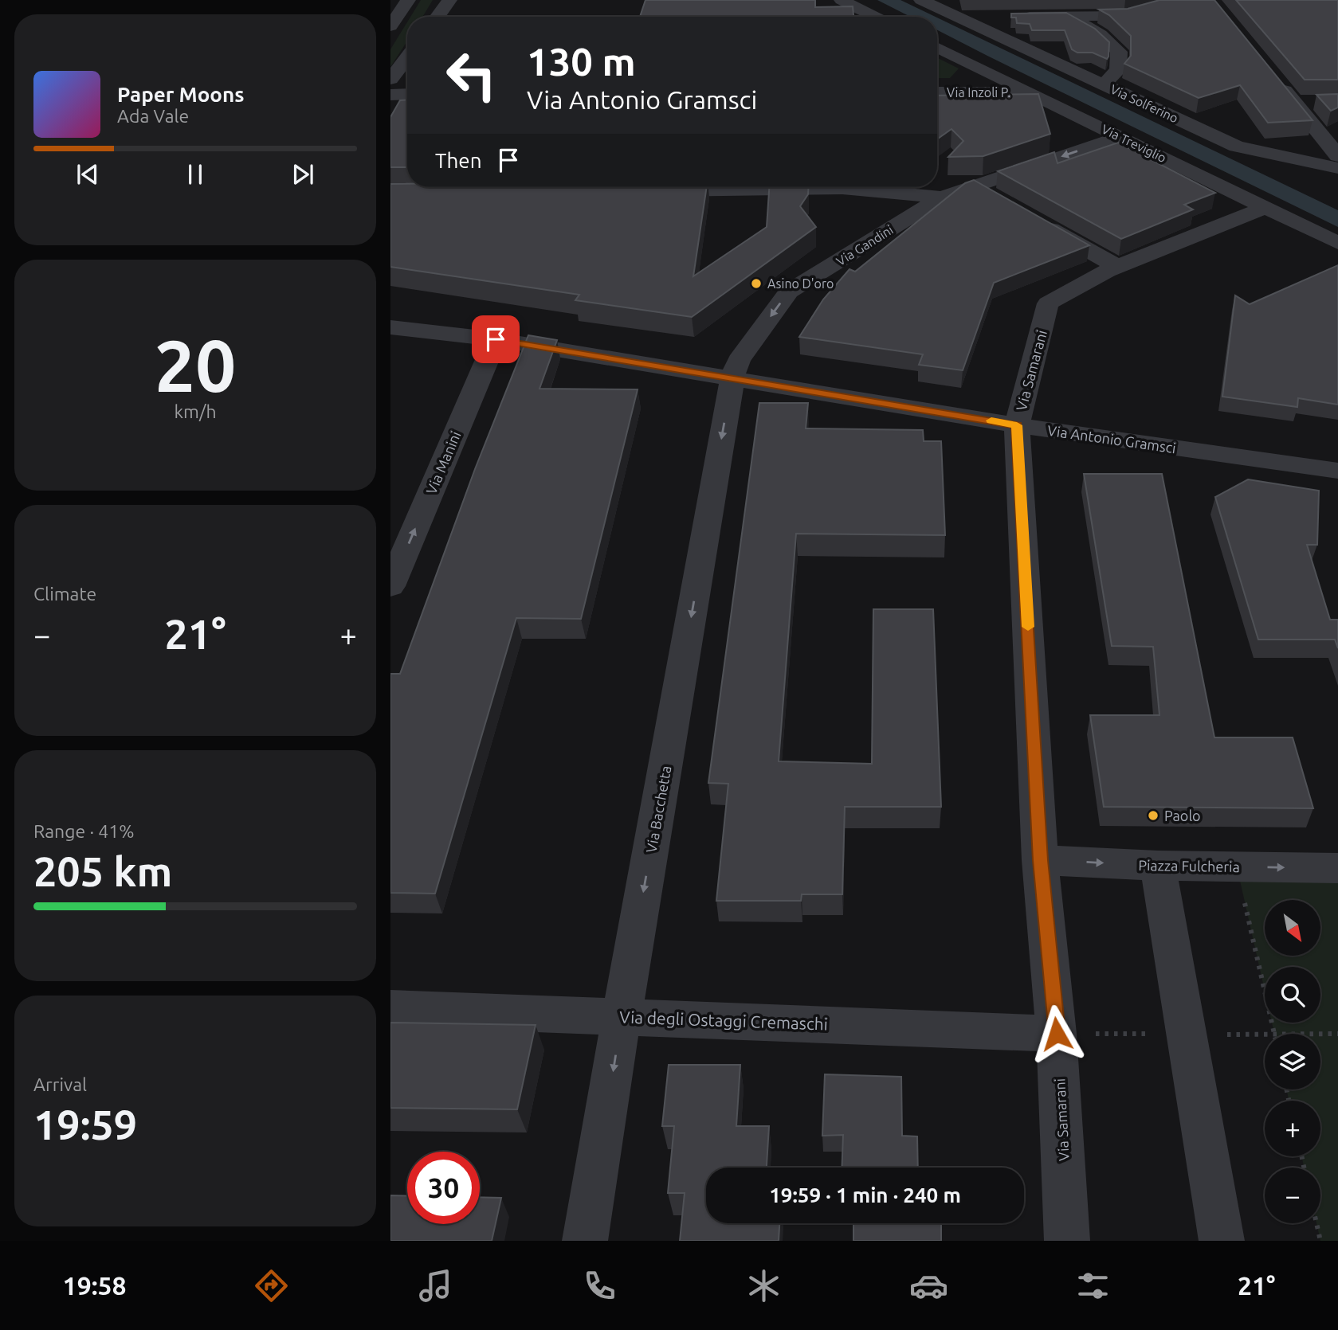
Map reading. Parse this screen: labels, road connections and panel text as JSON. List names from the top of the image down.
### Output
{
  "streets": {
    "street": [
      "Via Inzoli P.",
      "Via Solferino",
      "Via Treviglio",
      "Via Gandini",
      "Via Samarani",
      "Via Antonio Gramsci",
      "Via Manini",
      "Via Bacchetta",
      "Piazza Fulcheria",
      "Via degli Ostaggi Cremaschi"
    ]
  },
  "crossings": [
    ["Via Inzoli P.", "Via Treviglio"],
    ["Via Treviglio", "Via Gandini"],
    ["Via Treviglio", "Via Samarani"],
    ["Via Gandini", "Via Antonio Gramsci"],
    ["Via Gandini", "Via Bacchetta"],
    ["Via Samarani", "Via Antonio Gramsci"],
    ["Via Samarani", "Piazza Fulcheria"],
    ["Via Samarani", "Via degli Ostaggi Cremaschi"],
    ["Via Antonio Gramsci", "Via Manini"],
    ["Via Antonio Gramsci", "Via Bacchetta"],
    ["Via Bacchetta", "Via degli Ostaggi Cremaschi"]
  ],
  "one_way": [
    "Via Gandini",
    "Via Manini",
    "Via Bacchetta",
    "Piazza Fulcheria"
  ],
  "places": ["Asino D'oro", "Paolo"],
  "north": "bottom right",
  "page": {
    "turn": ["130 m", "Via Antonio Gramsci"],
    "song": ["Paper Moons", "Ada Vale"],
    "then": "Then",
    "tile": [
      ["20", "km/h"],
      "Climate",
      ["Range · 41%", "205 km"],
      ["Arrival", "19:59"]
    ],
    "heat": ["−", "21°", "+"],
    "map_buttons": ["+", "−"],
    "limit": "30",
    "trip": "19:59 · 1 min · 240 m",
    "tabs": ["19:58", "21°"]
  }
}
